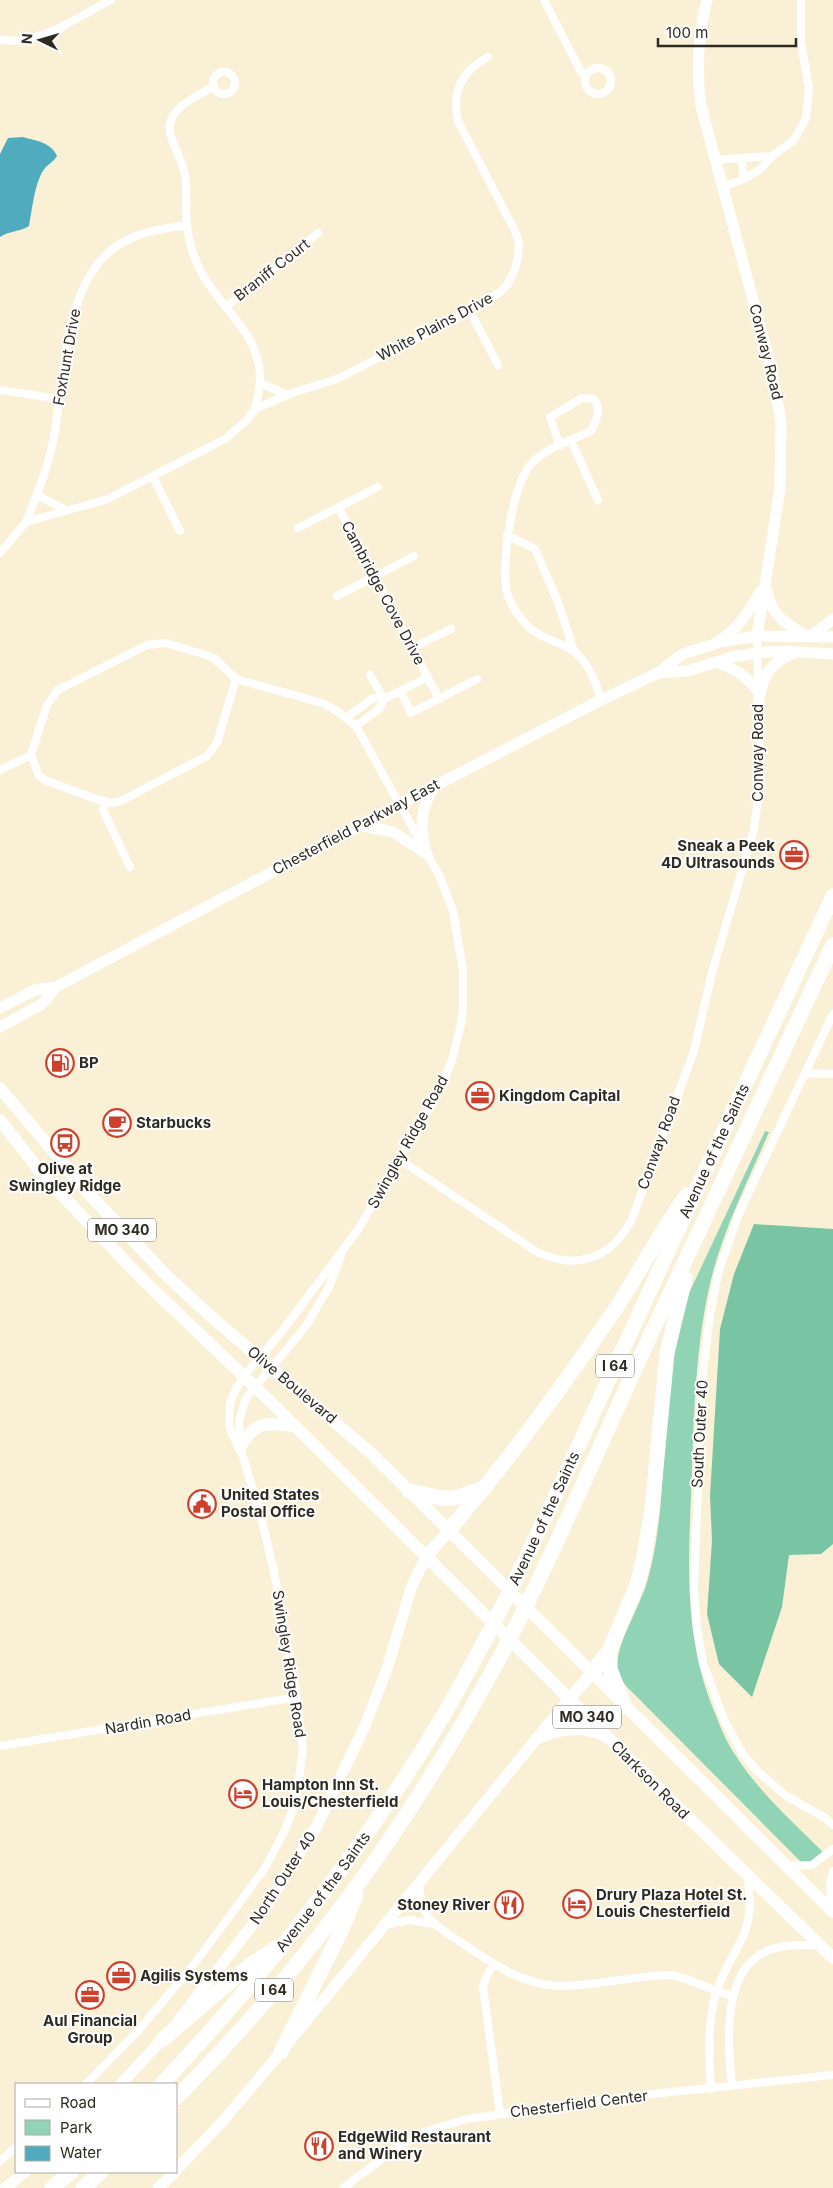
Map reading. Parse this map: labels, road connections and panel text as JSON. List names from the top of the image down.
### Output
{
  "streets": {
    "highway": ["Avenue of the Saints", "I 64"],
    "main road": ["MO 340", "Olive Boulevard", "Clarkson Road"],
    "street": [
      "Braniff Court",
      "White Plains Drive",
      "Conway Road",
      "Foxhunt Drive",
      "Cambridge Cove Drive",
      "Chesterfield Parkway East",
      "Swingley Ridge Road",
      "South Outer 40",
      "Nardin Road",
      "North Outer 40",
      "Chesterfield Center"
    ]
  },
  "crossings": [
    ["White Plains Drive", "Foxhunt Drive"],
    ["Conway Road", "Chesterfield Parkway East"],
    ["Conway Road", "Swingley Ridge Road"],
    ["Cambridge Cove Drive", "Swingley Ridge Road"],
    ["Chesterfield Parkway East", "Swingley Ridge Road"],
    ["Swingley Ridge Road", "Olive Boulevard"],
    ["Swingley Ridge Road", "Nardin Road"],
    ["MO 340", "Olive Boulevard"],
    ["Olive Boulevard", "Clarkson Road"],
    ["Olive Boulevard", "North Outer 40"],
    ["Clarkson Road", "North Outer 40"]
  ],
  "places": {
    "office": [
      "Sneak a Peek 4D Ultrasounds",
      "Kingdom Capital",
      "Agilis Systems",
      "Aul Financial Group"
    ],
    "fuel station": ["BP"],
    "cafe": ["Starbucks"],
    "bus stop": ["Olive at Swingley Ridge"],
    "public building": ["United States Postal Office"],
    "hotel": ["Hampton Inn St. Louis/Chesterfield", "Drury Plaza Hotel St. Louis Chesterfield"],
    "restaurant": ["Stoney River", "EdgeWild Restaurant and Winery"]
  },
  "legend": ["Road", "Park", "Water"],
  "scale_bar": "100 m",
  "north": "left"
}
